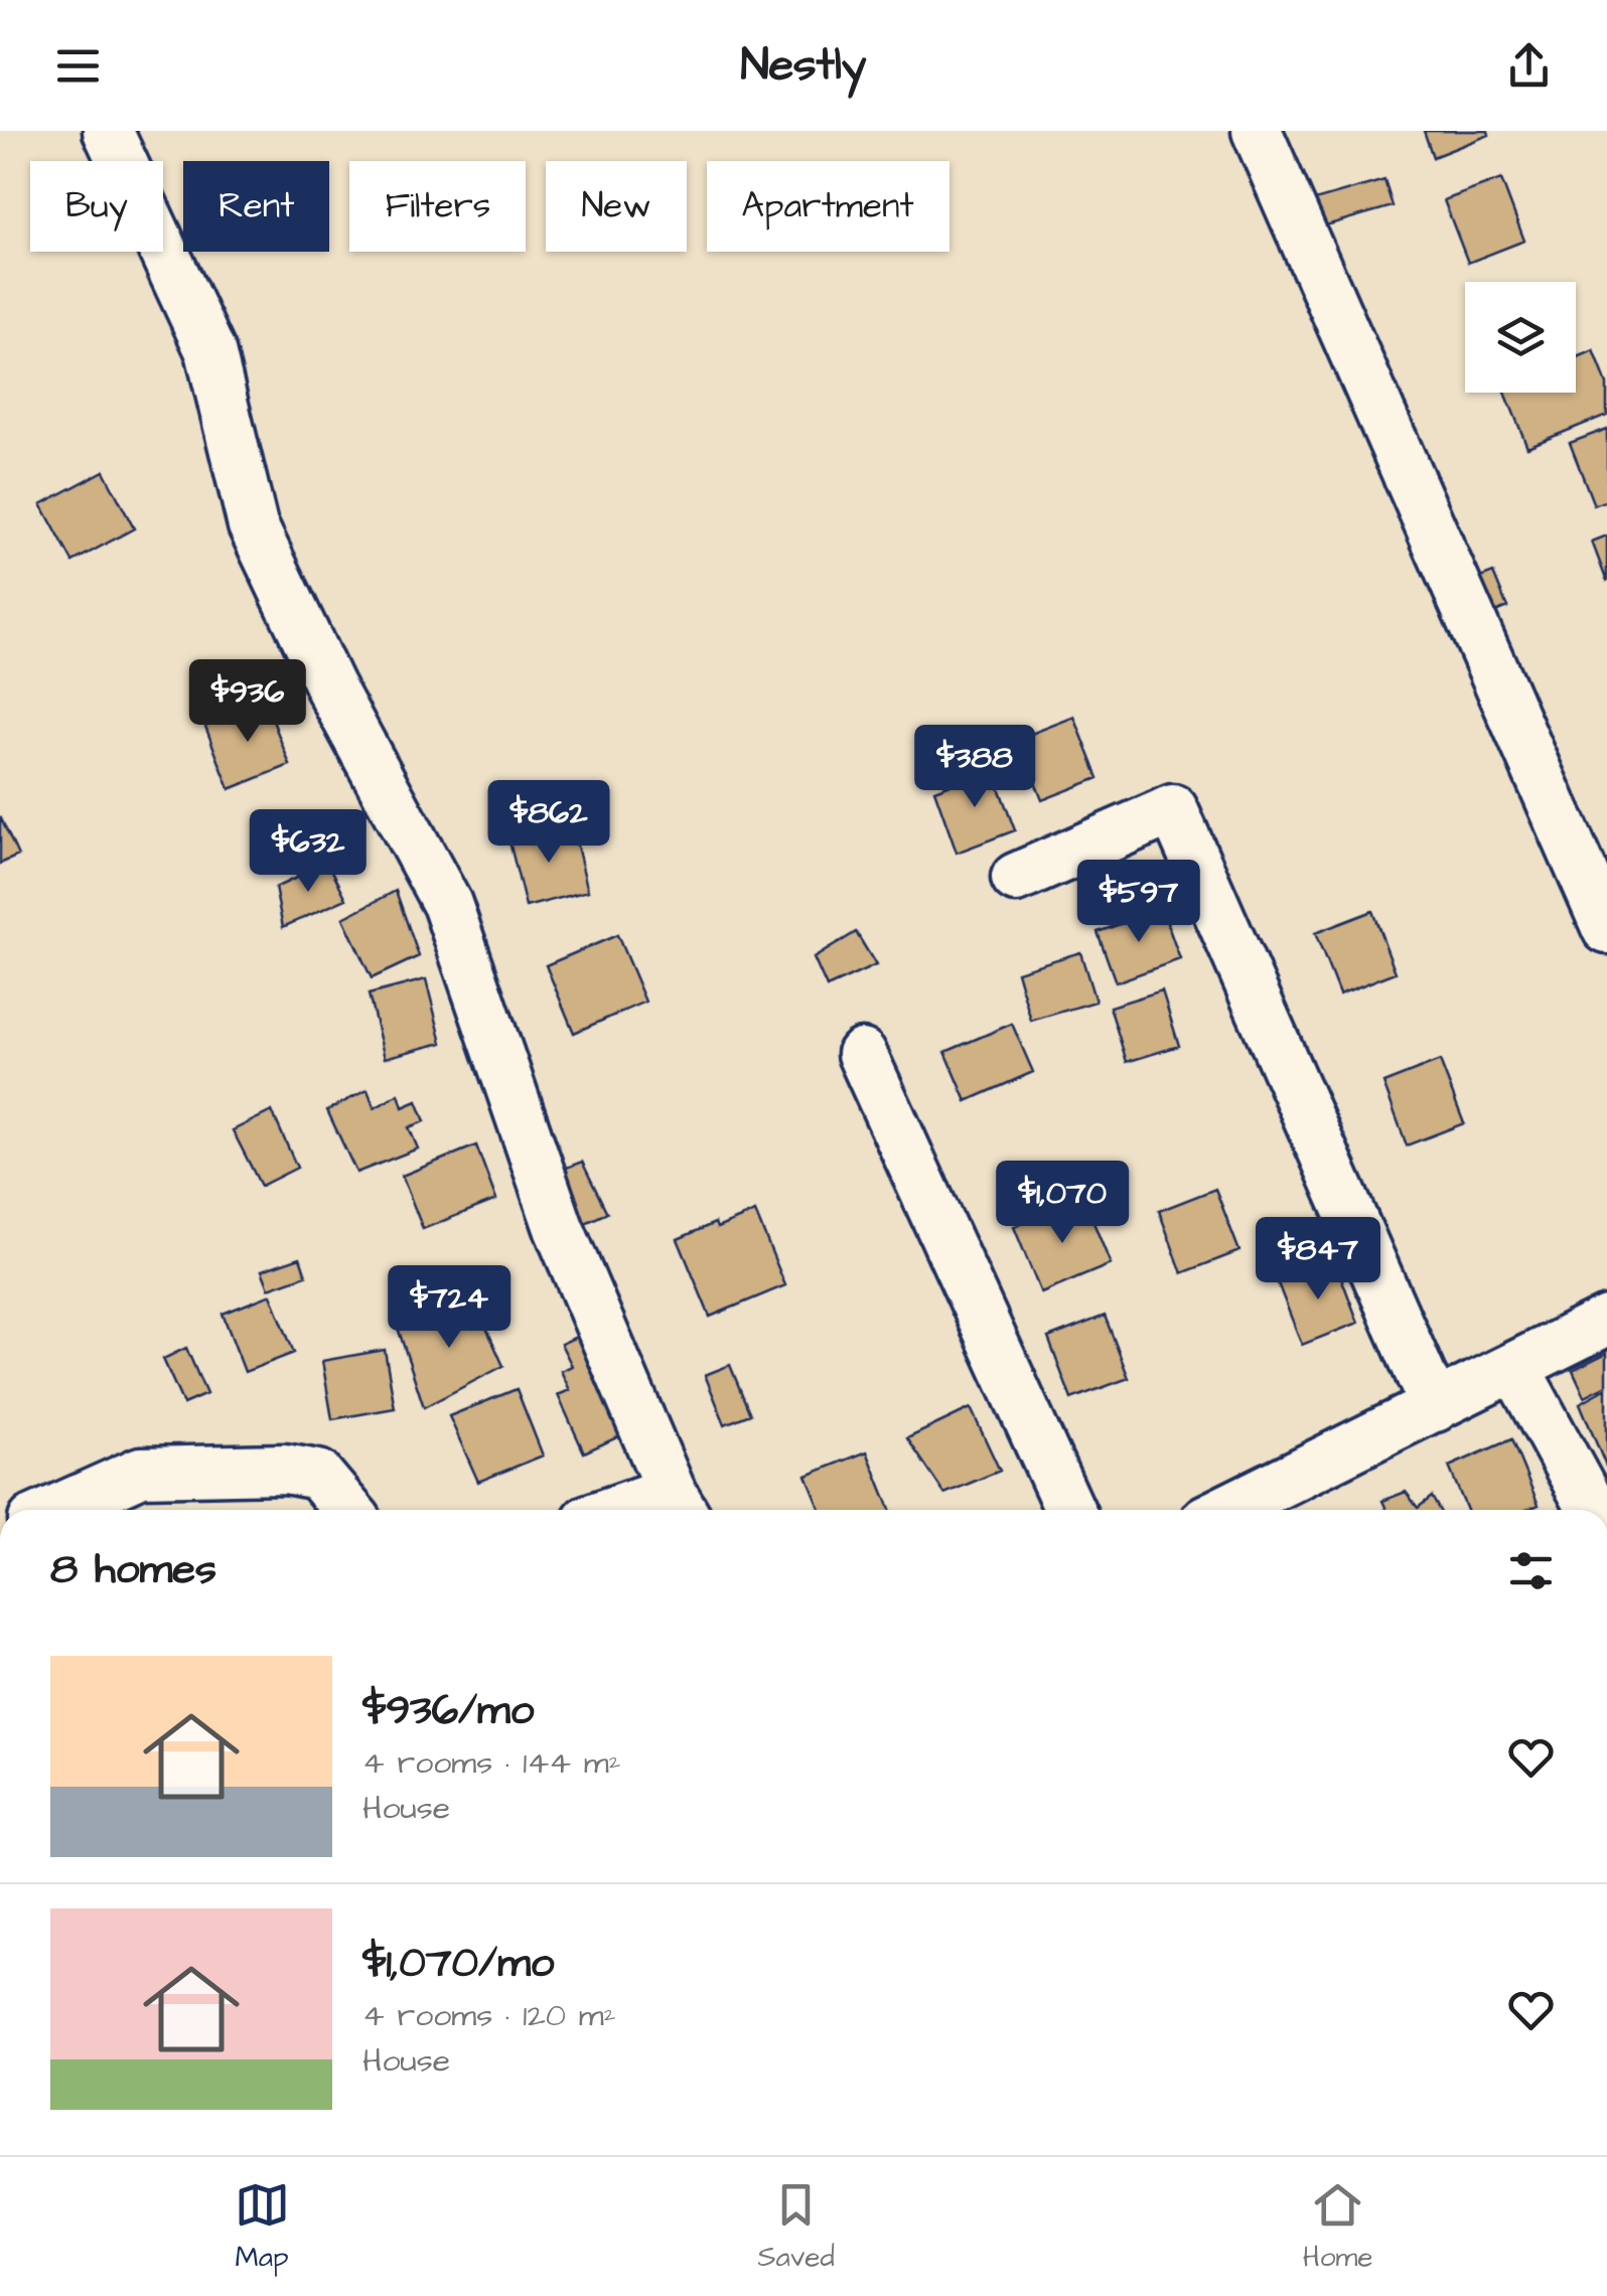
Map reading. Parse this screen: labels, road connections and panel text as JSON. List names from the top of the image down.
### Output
{
  "page": {
    "header": "Nestly",
    "chip": [
      "Buy",
      "Rent",
      "Filters",
      "New",
      "Apartment"
    ],
    "price": [
      "$936",
      "$388",
      "$862",
      "$632",
      "$597",
      "$1,070",
      "$847",
      "$724"
    ],
    "heading": "8 homes",
    "list": [
      {
        "name": "$936/mo",
        "note": "4 rooms · 144 m² · House"
      },
      {
        "name": "$1,070/mo",
        "note": "4 rooms · 120 m² · House"
      }
    ],
    "tabs": ["Map", "Saved", "Home"]
  }
}
